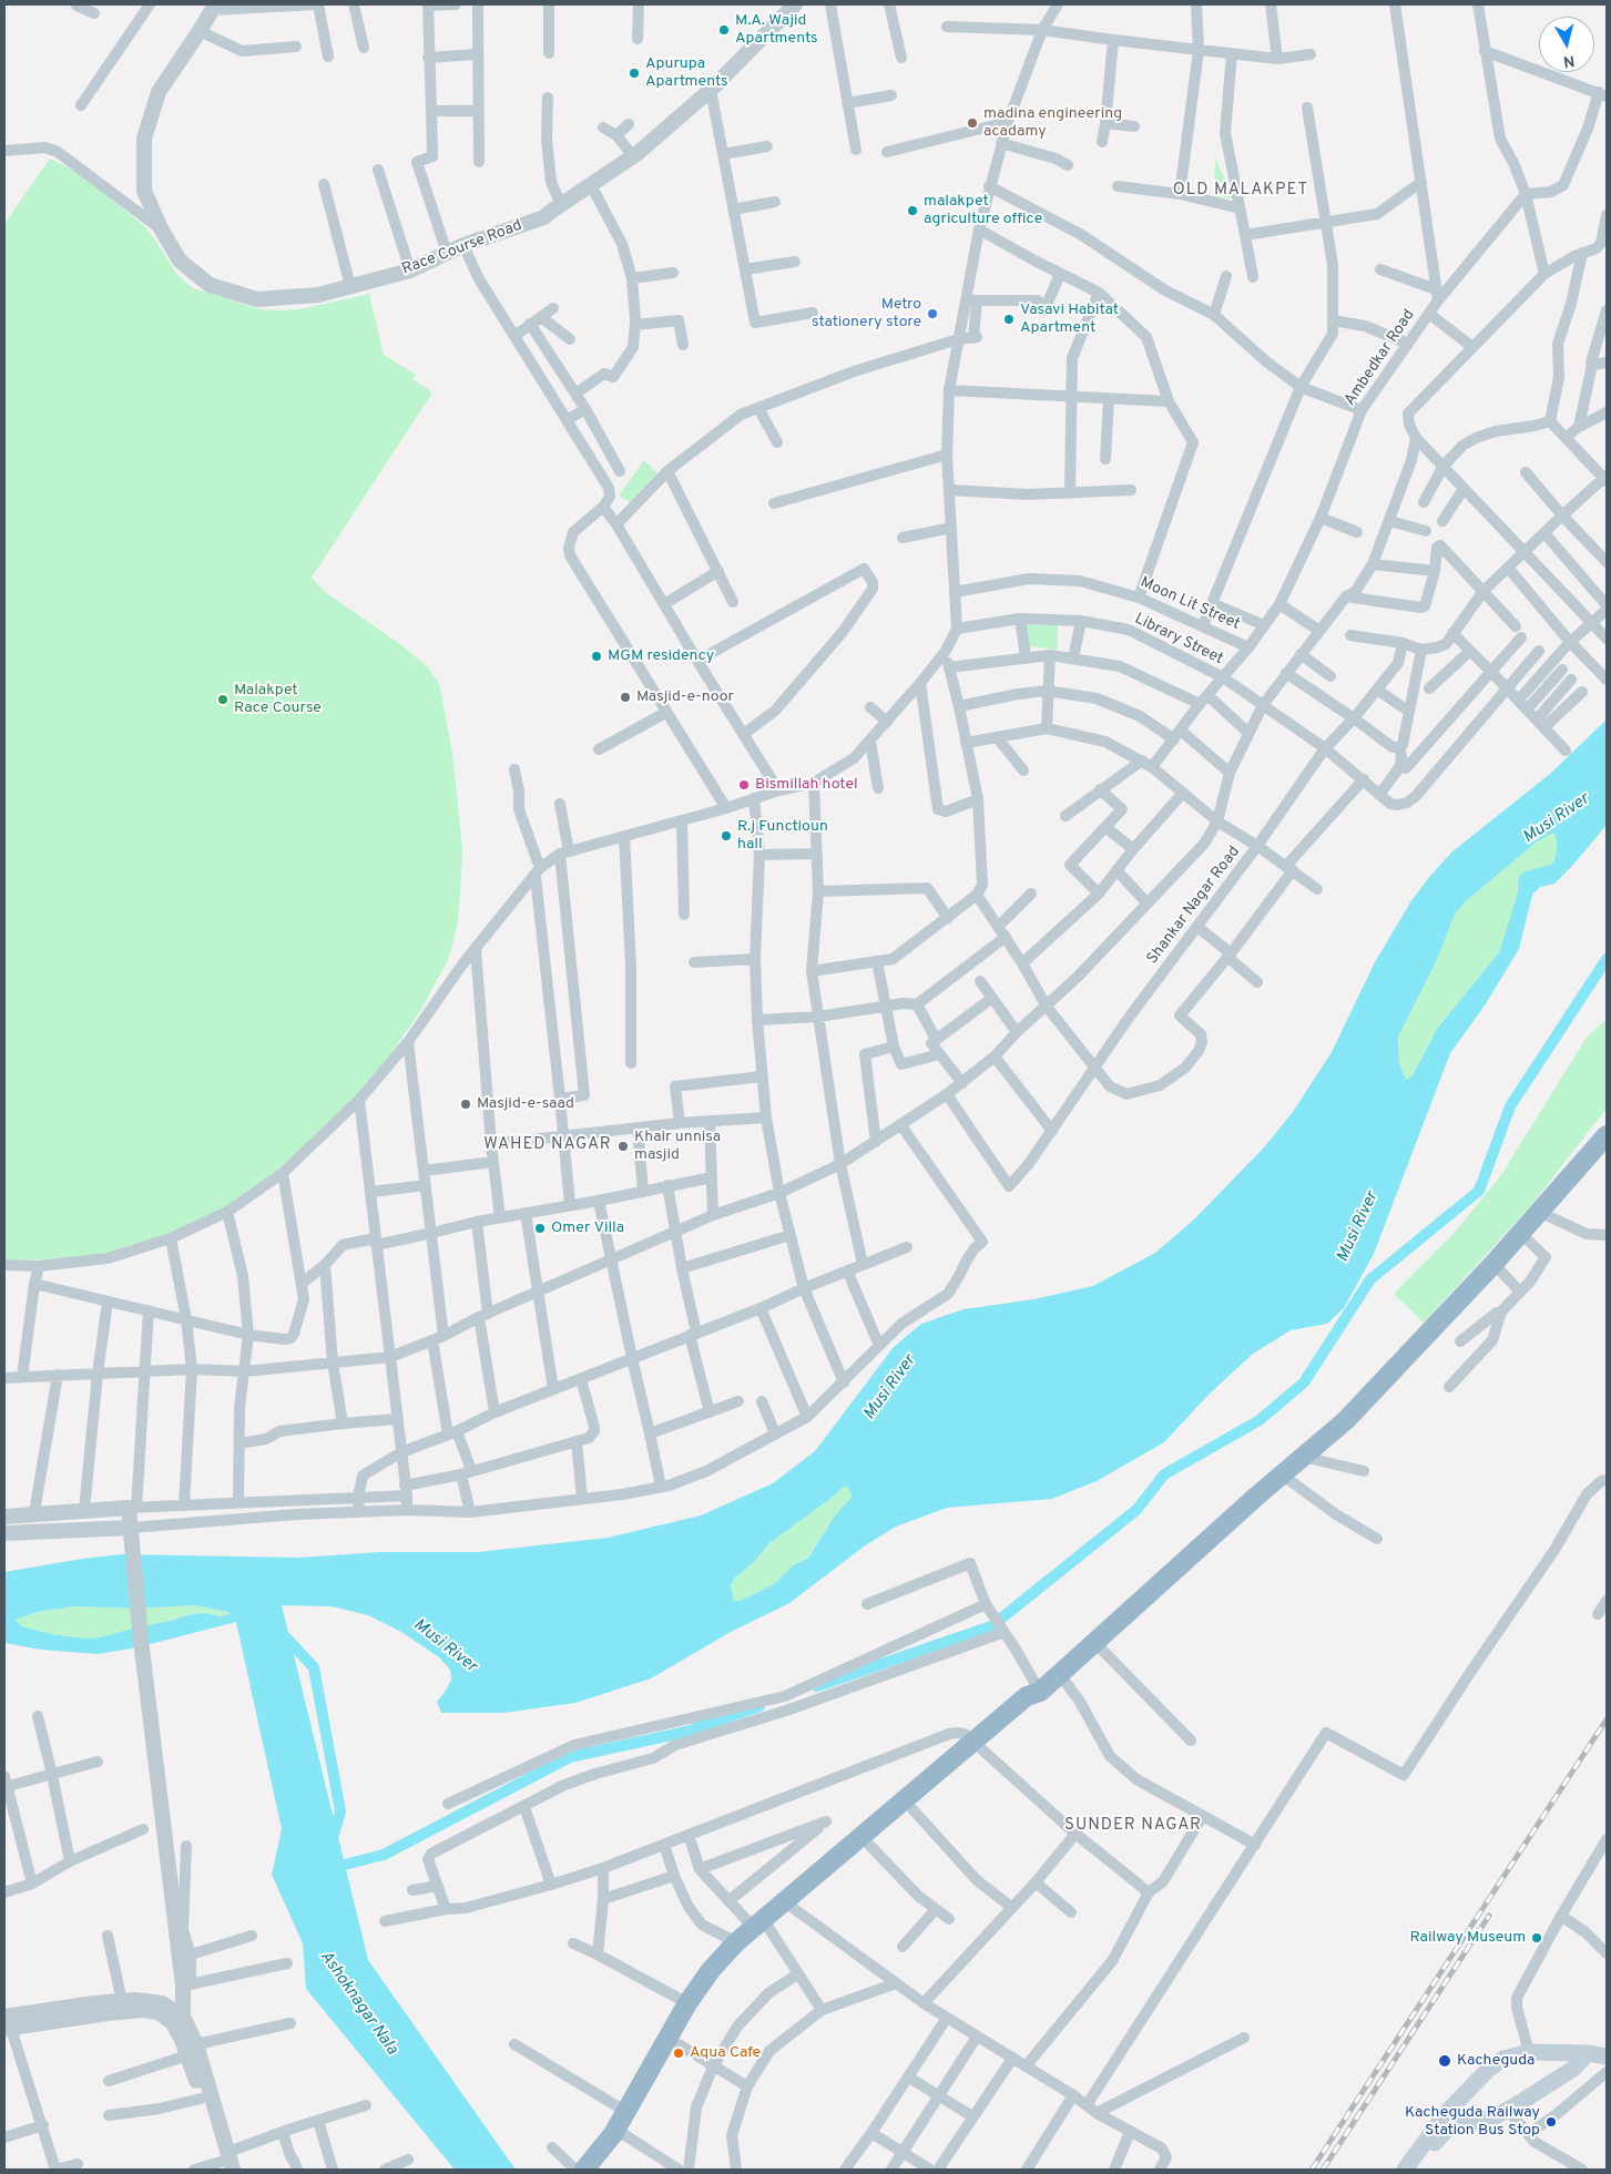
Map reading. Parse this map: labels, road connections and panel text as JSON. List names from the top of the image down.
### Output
{
  "streets": {
    "street": [
      "Race Course Road",
      "Ambedkar Road",
      "Moon Lit Street",
      "Library Street",
      "Shankar Nagar Road"
    ]
  },
  "crossings": [
    ["Ambedkar Road", "Moon Lit Street"],
    ["Ambedkar Road", "Library Street"],
    ["Library Street", "Shankar Nagar Road"]
  ],
  "districts": ["OLD MALAKPET", "WAHED NAGAR", "SUNDER NAGAR"],
  "water": ["Musi River", "Ashoknagar Nala"],
  "places": [
    "M.A. Wajid Apartments",
    "Apurupa Apartments",
    "madina engineering acadamy",
    "malakpet agriculture office",
    "Metro stationery store",
    "Vasavi Habitat Apartment",
    "MGM residency",
    "Masjid-e-noor",
    "Malakpet Race Course",
    "Bismillah hotel",
    "R.j Functioun hall",
    "Masjid-e-saad",
    "Khair unnisa masjid",
    "Omer Villa",
    "Railway Museum",
    "Aqua Cafe",
    "Kacheguda",
    "Kacheguda Railway Station Bus Stop"
  ],
  "north": "bottom"
}
